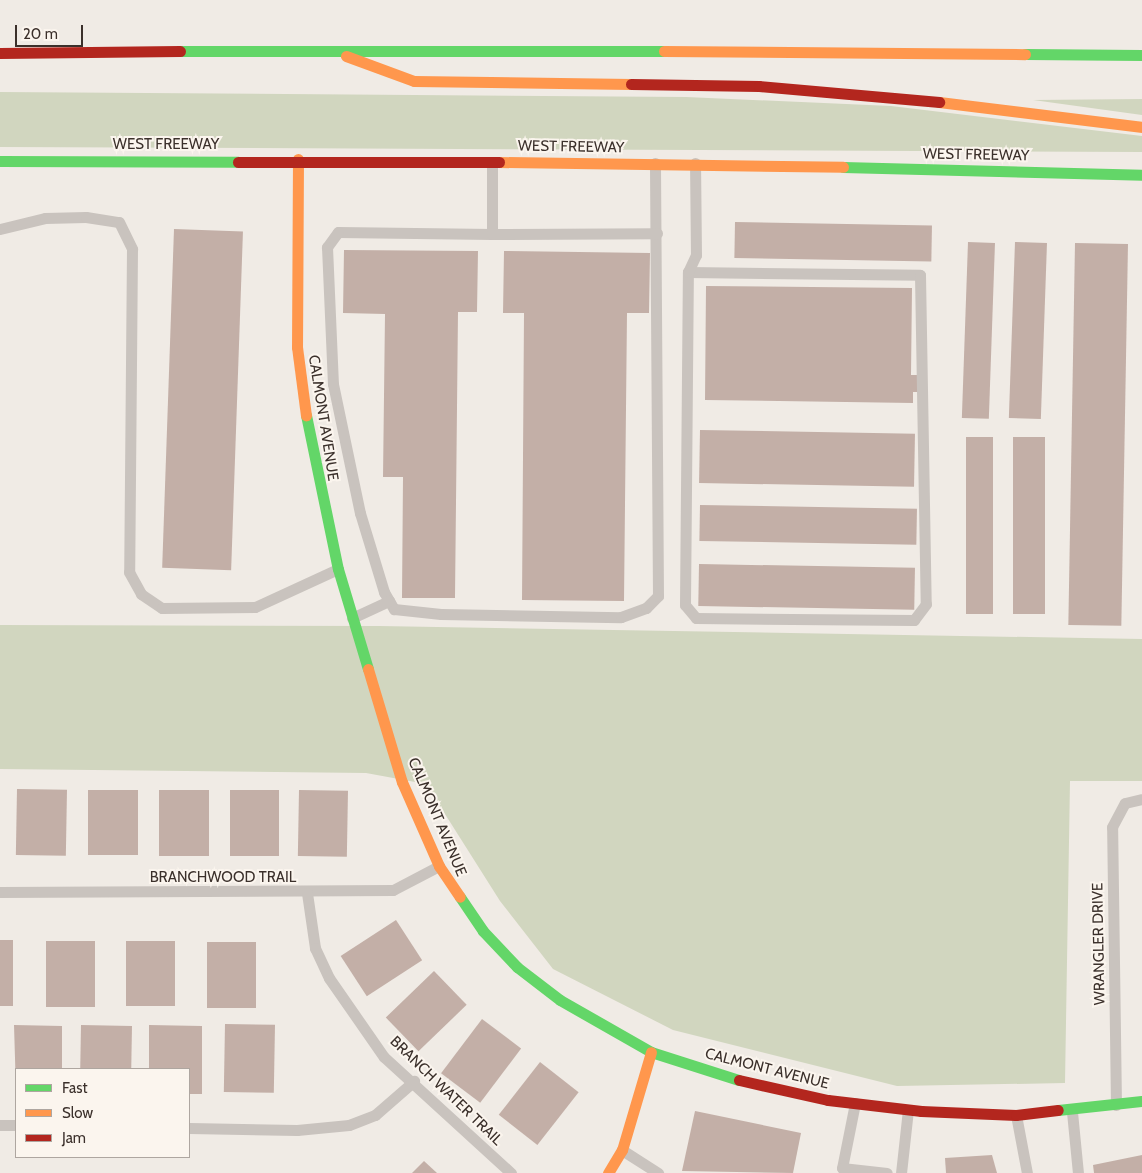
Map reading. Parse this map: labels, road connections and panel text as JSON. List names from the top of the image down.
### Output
{
  "streets": {
    "main road": ["WEST FREEWAY", "CALMONT AVENUE"],
    "lane": ["BRANCHWOOD TRAIL", "WRANGLER DRIVE", "BRANCH WATER TRAIL"]
  },
  "crossings": [
    ["WEST FREEWAY", "CALMONT AVENUE"],
    ["CALMONT AVENUE", "BRANCHWOOD TRAIL"],
    ["CALMONT AVENUE", "WRANGLER DRIVE"],
    ["BRANCHWOOD TRAIL", "BRANCH WATER TRAIL"]
  ],
  "legend": ["Fast", "Slow", "Jam"],
  "scale_bar": "20 m"
}
